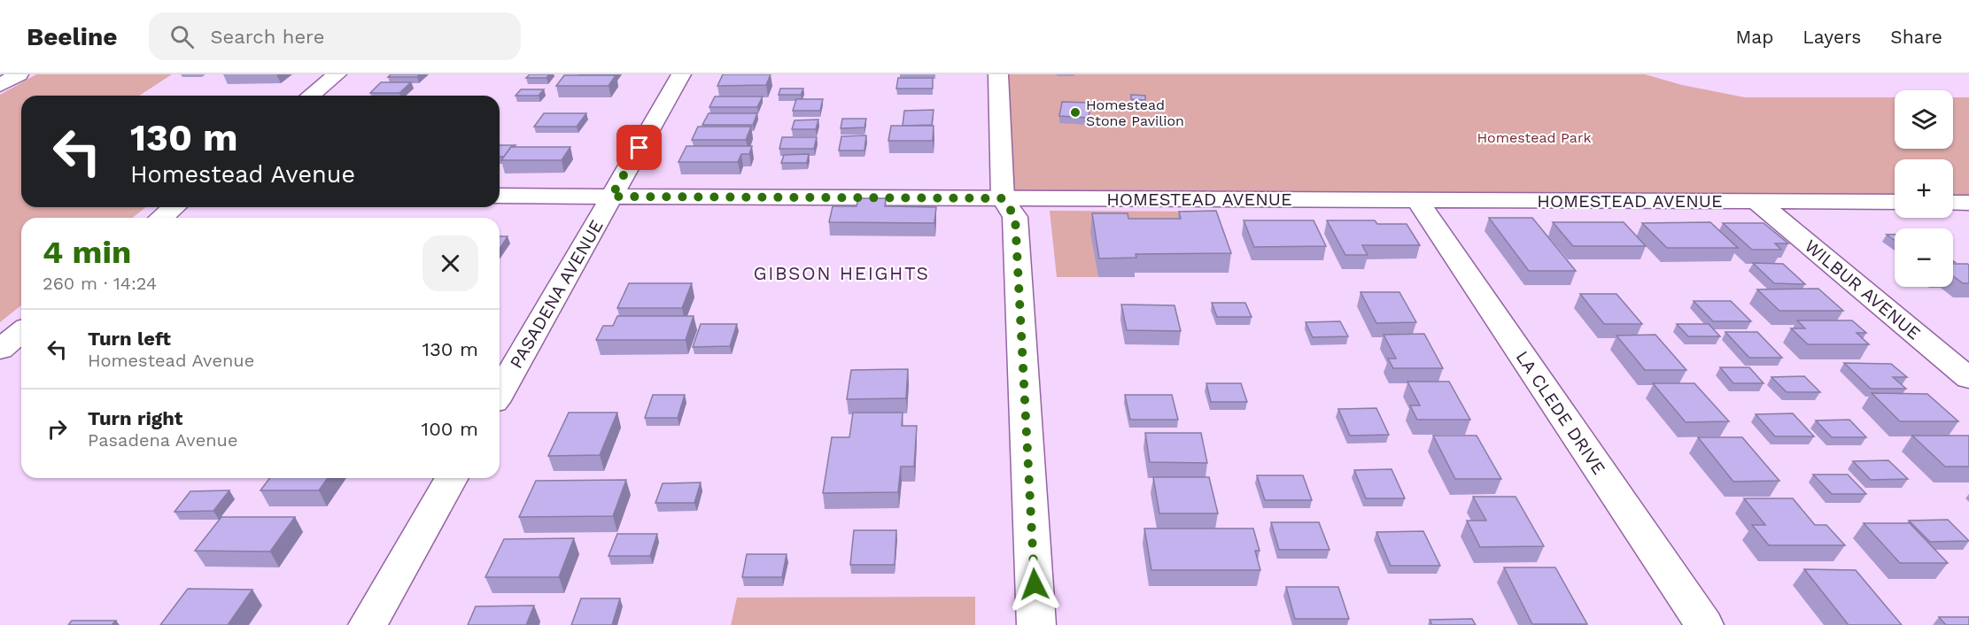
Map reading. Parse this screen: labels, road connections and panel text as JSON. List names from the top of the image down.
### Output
{
  "streets": {
    "street": [
      "HOMESTEAD AVENUE",
      "WILBUR AVENUE",
      "PASADENA AVENUE",
      "LA CLEDE DRIVE"
    ]
  },
  "crossings": [
    ["HOMESTEAD AVENUE", "WILBUR AVENUE"],
    ["HOMESTEAD AVENUE", "PASADENA AVENUE"],
    ["HOMESTEAD AVENUE", "LA CLEDE DRIVE"]
  ],
  "districts": ["GIBSON HEIGHTS"],
  "parks": ["Homestead Park"],
  "places": ["Homestead Stone Pavilion"],
  "page": {
    "header": "Beeline",
    "search": "Search here",
    "nav": ["Map", "Layers", "Share"],
    "map_buttons": ["+", "−"],
    "turn": ["130 m", "Homestead Avenue"],
    "heading": ["4 min", "260 m · 14:24"],
    "list": [
      {
        "name": "Turn left",
        "note": "Homestead Avenue",
        "value": "130 m"
      },
      {
        "name": "Turn right",
        "note": "Pasadena Avenue",
        "value": "100 m"
      }
    ]
  }
}
